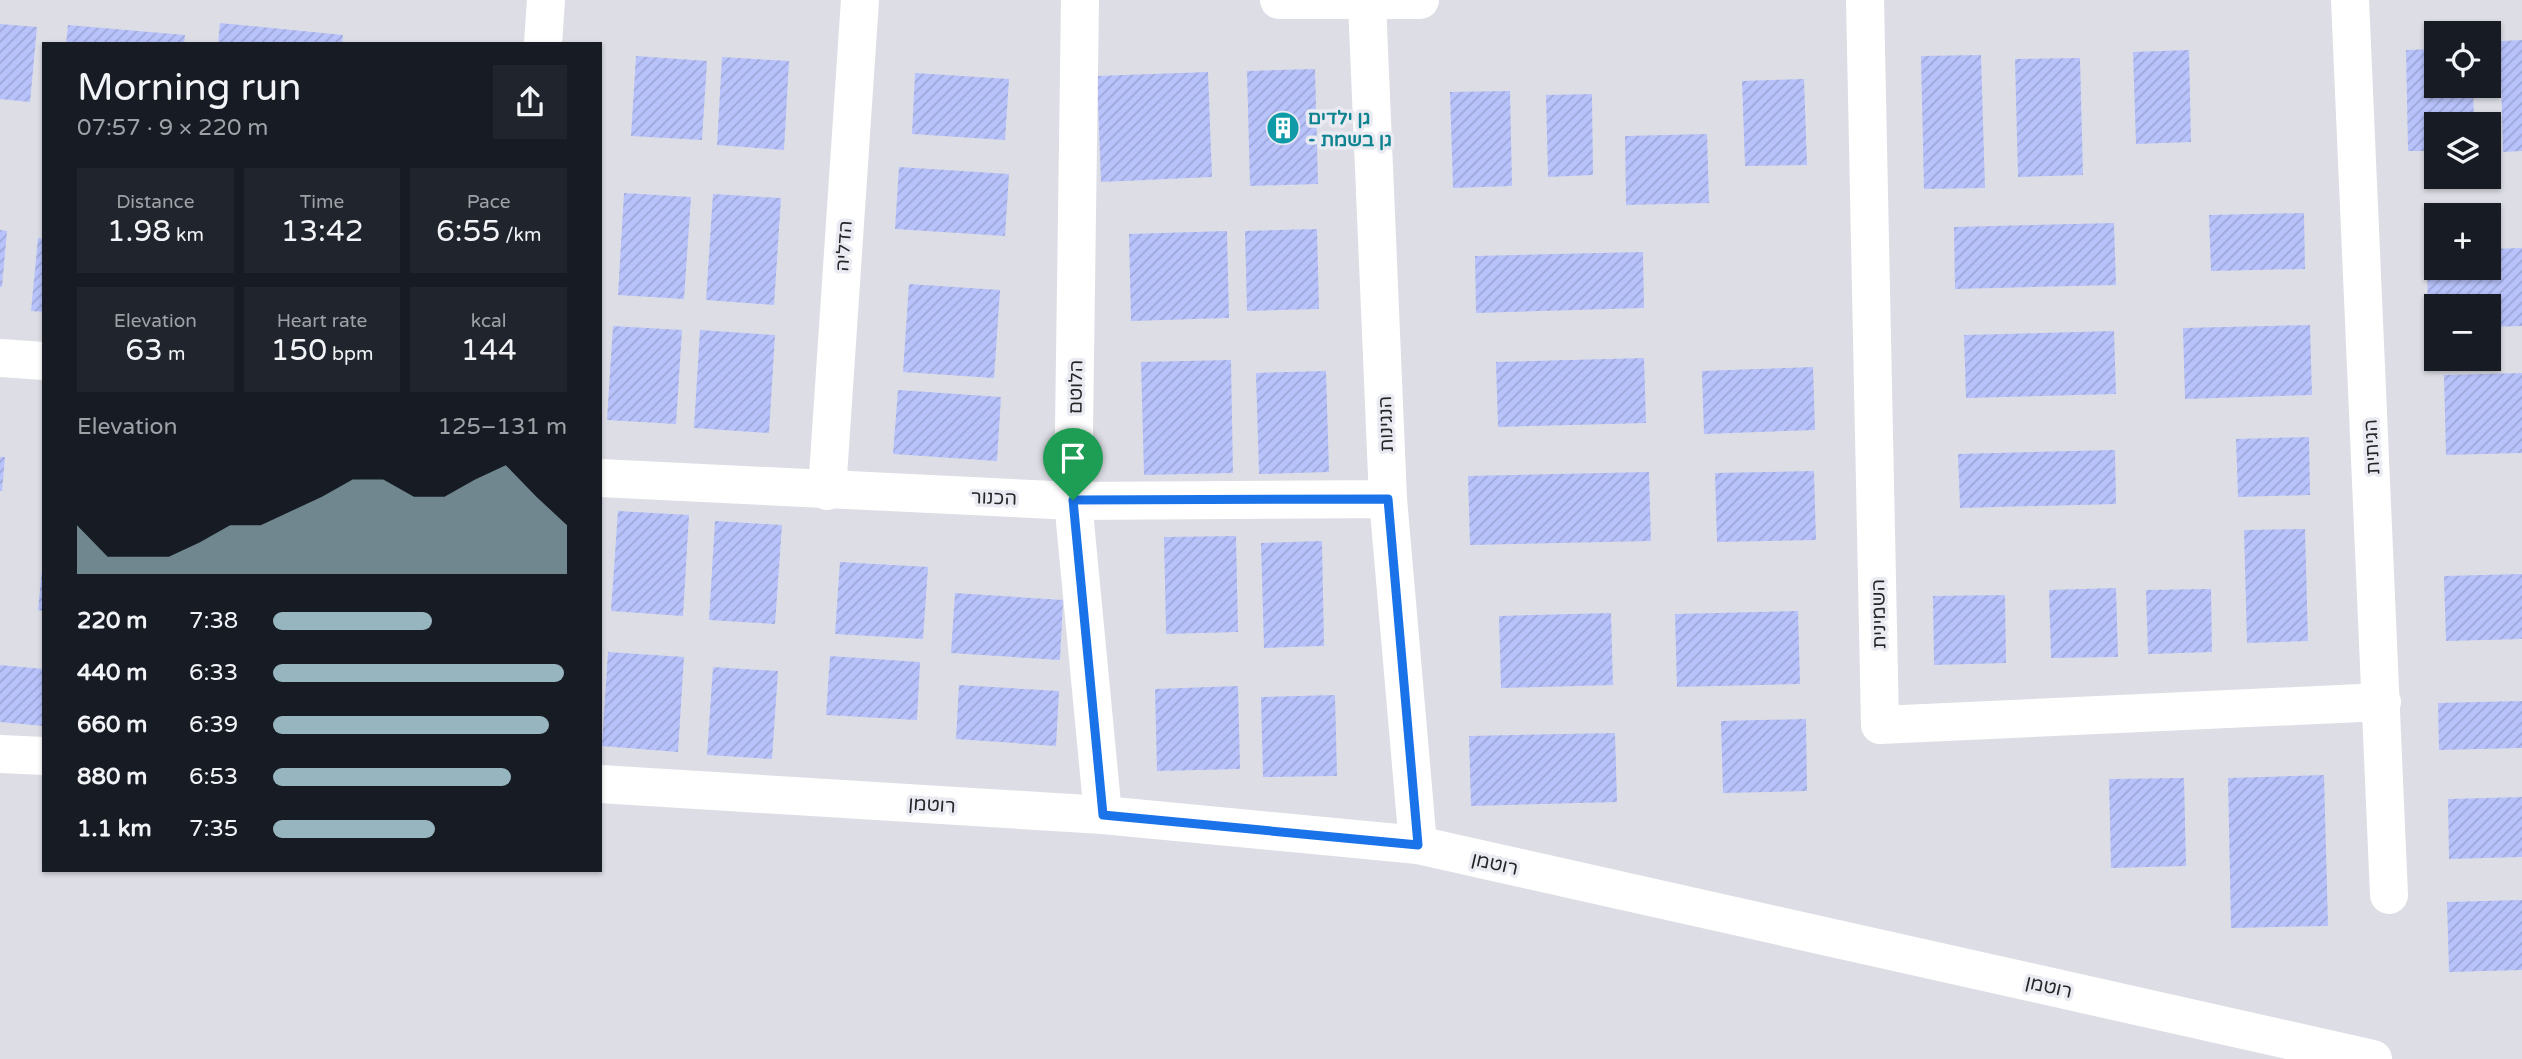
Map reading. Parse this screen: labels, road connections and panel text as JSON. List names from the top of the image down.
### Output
{
  "streets": {
    "street": [
      "הדליה",
      "הלוטם",
      "הנגינות",
      "הגיתית",
      "הכנור",
      "השמינית",
      "רוטמן"
    ]
  },
  "crossings": [
    ["הדליה", "הכנור"],
    ["הלוטם", "הכנור"],
    ["הלוטם", "רוטמן"],
    ["הנגינות", "הכנור"],
    ["הנגינות", "רוטמן"],
    ["הגיתית", "השמינית"]
  ],
  "places": {
    "building": ["גן ילדים - גן בשמת"]
  },
  "page": {
    "map_buttons": ["+", "−"],
    "heading": ["Morning run", "07:57 · 9 × 220 m"],
    "stats": [
      ["Distance", "1.98 km"],
      ["Time", "13:42"],
      ["Pace", "6:55 /km"],
      ["Elevation", "63 m"],
      ["Heart rate", "150 bpm"],
      ["kcal", "144"]
    ],
    "chart": ["Elevation", "125–131 m"],
    "list": [
      {
        "name": "220 m",
        "note": "7:38"
      },
      {
        "name": "440 m",
        "note": "6:33"
      },
      {
        "name": "660 m",
        "note": "6:39"
      },
      {
        "name": "880 m",
        "note": "6:53"
      },
      {
        "name": "1.1 km",
        "note": "7:35"
      }
    ]
  }
}
